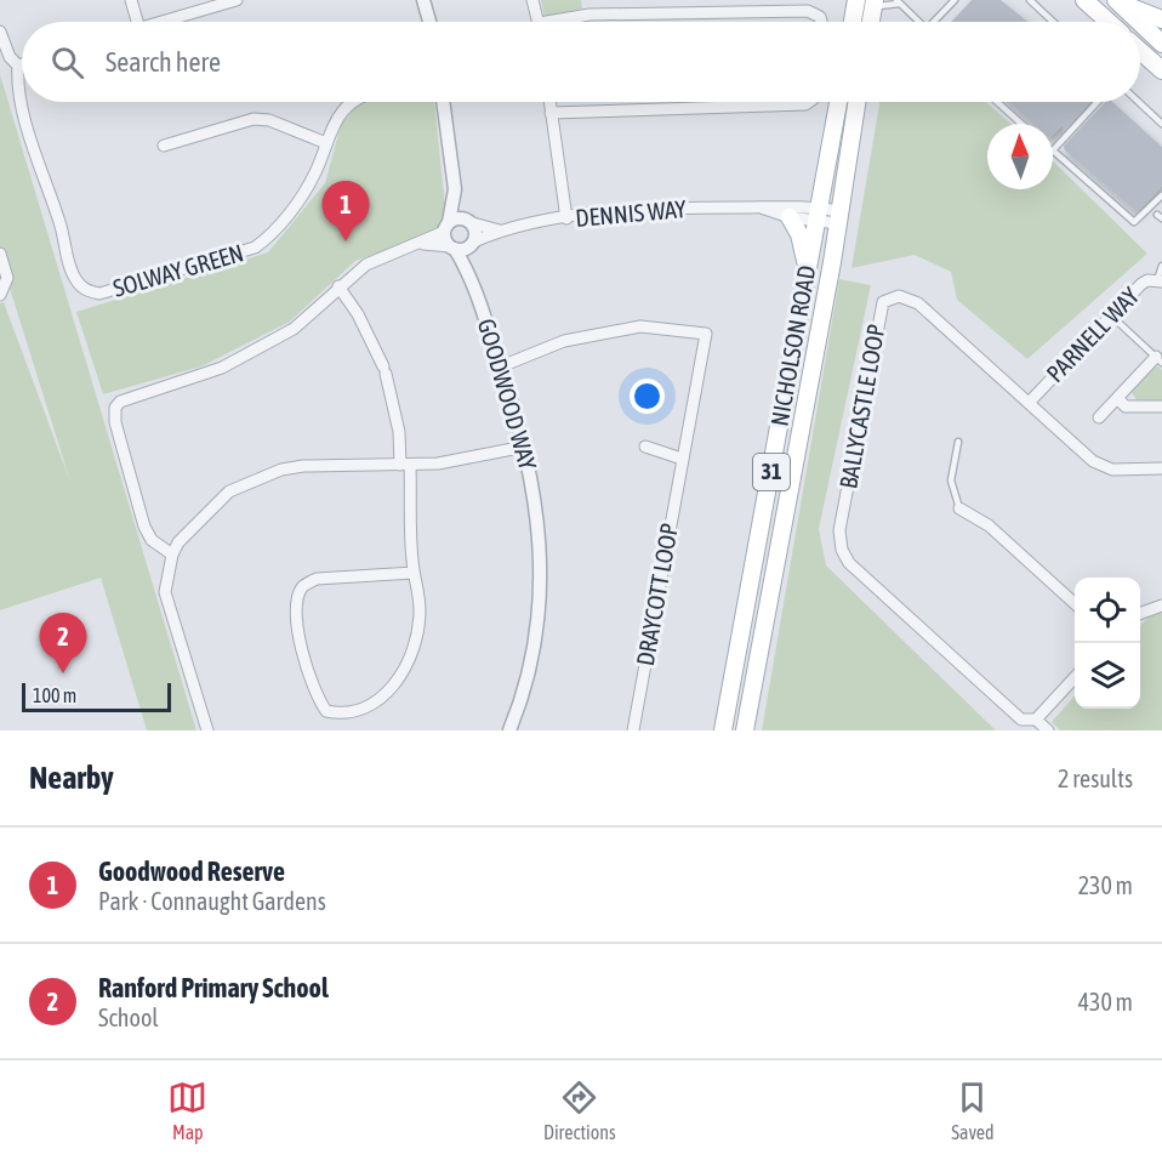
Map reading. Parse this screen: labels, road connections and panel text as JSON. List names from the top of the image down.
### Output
{
  "streets": {
    "main road": ["NICHOLSON ROAD", "31"],
    "street": [
      "DENNIS WAY",
      "SOLWAY GREEN",
      "PARNELL WAY",
      "GOODWOOD WAY",
      "BALLYCASTLE LOOP",
      "DRAYCOTT LOOP"
    ]
  },
  "crossings": [
    ["DENNIS WAY", "NICHOLSON ROAD"],
    ["DENNIS WAY", "GOODWOOD WAY"],
    ["PARNELL WAY", "BALLYCASTLE LOOP"],
    ["GOODWOOD WAY", "DRAYCOTT LOOP"]
  ],
  "scale_bar": "100 m",
  "north": "top",
  "page": {
    "search": "Search here",
    "pins": ["1", "2"],
    "scale": "100 m",
    "heading": ["Nearby", "2 results"],
    "list": [
      {
        "mark": "1",
        "name": "Goodwood Reserve",
        "note": "Park · Connaught Gardens",
        "value": "230 m"
      },
      {
        "mark": "2",
        "name": "Ranford Primary School",
        "note": "School",
        "value": "430 m"
      }
    ],
    "nav": ["Map", "Directions", "Saved"]
  }
}
